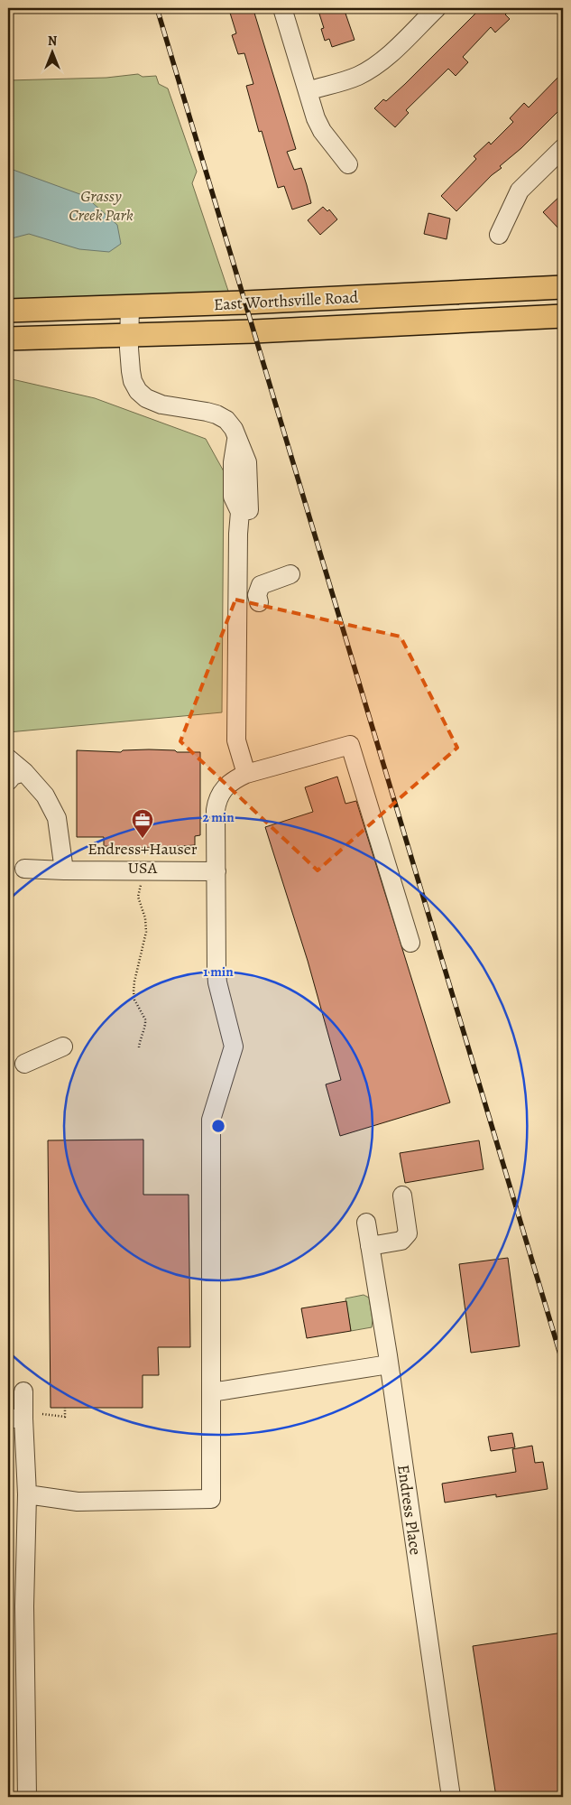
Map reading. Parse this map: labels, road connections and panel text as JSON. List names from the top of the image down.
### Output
{
  "streets": {
    "main road": ["East Worthsville Road"],
    "street": ["Endress Place"]
  },
  "parks": ["Grassy Creek Park"],
  "places": {
    "office": ["Endress+Hauser USA"]
  },
  "north": "top",
  "rings": ["2 min", "1 min"]
}
